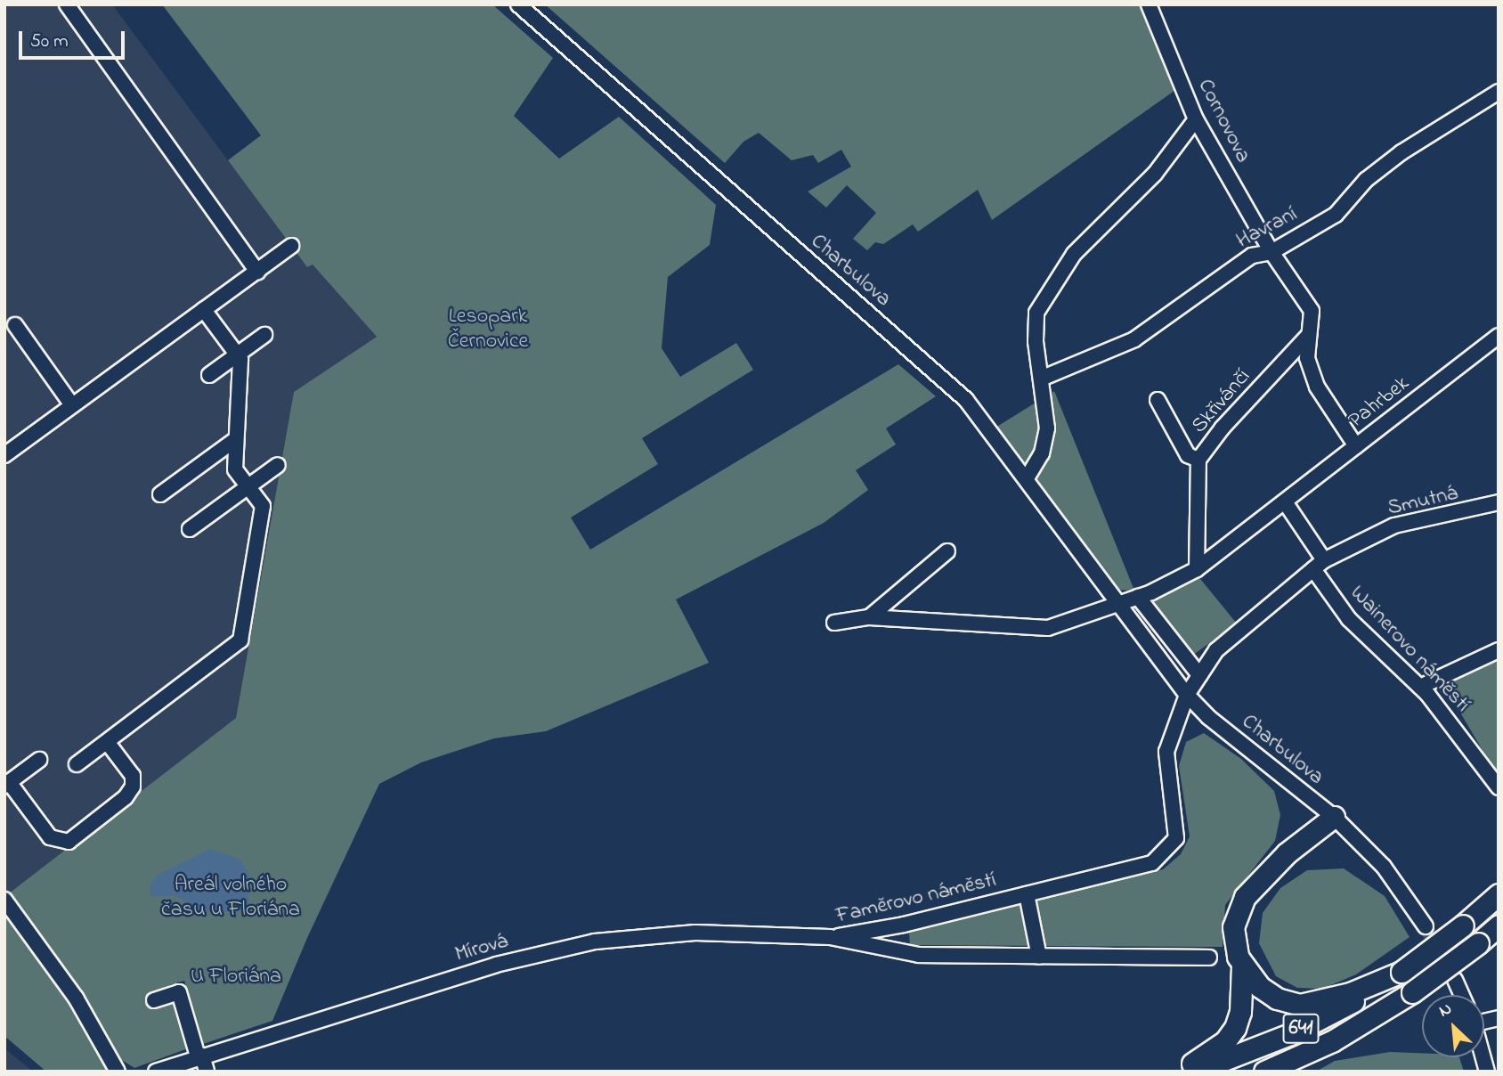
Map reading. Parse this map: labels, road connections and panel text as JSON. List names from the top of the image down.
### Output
{
  "streets": {
    "highway": ["641"],
    "street": [
      "Cornovova",
      "Havraní",
      "Charbulova",
      "Skřivánčí",
      "Pahrbek",
      "Smutná",
      "Wainerovo náměstí",
      "Faměrovo náměstí",
      "Mírová"
    ]
  },
  "crossings": [
    ["Cornovova", "Havraní"],
    ["Cornovova", "Skřivánčí"],
    ["Charbulova", "Faměrovo náměstí"],
    ["Pahrbek", "Wainerovo náměstí"],
    ["Smutná", "Wainerovo náměstí"],
    ["Faměrovo náměstí", "Mírová"]
  ],
  "parks": ["Lesopark Černovice", "Areál volného času u Floriána", "U Floriána"],
  "scale_bar": "50 m",
  "north": "top left"
}
